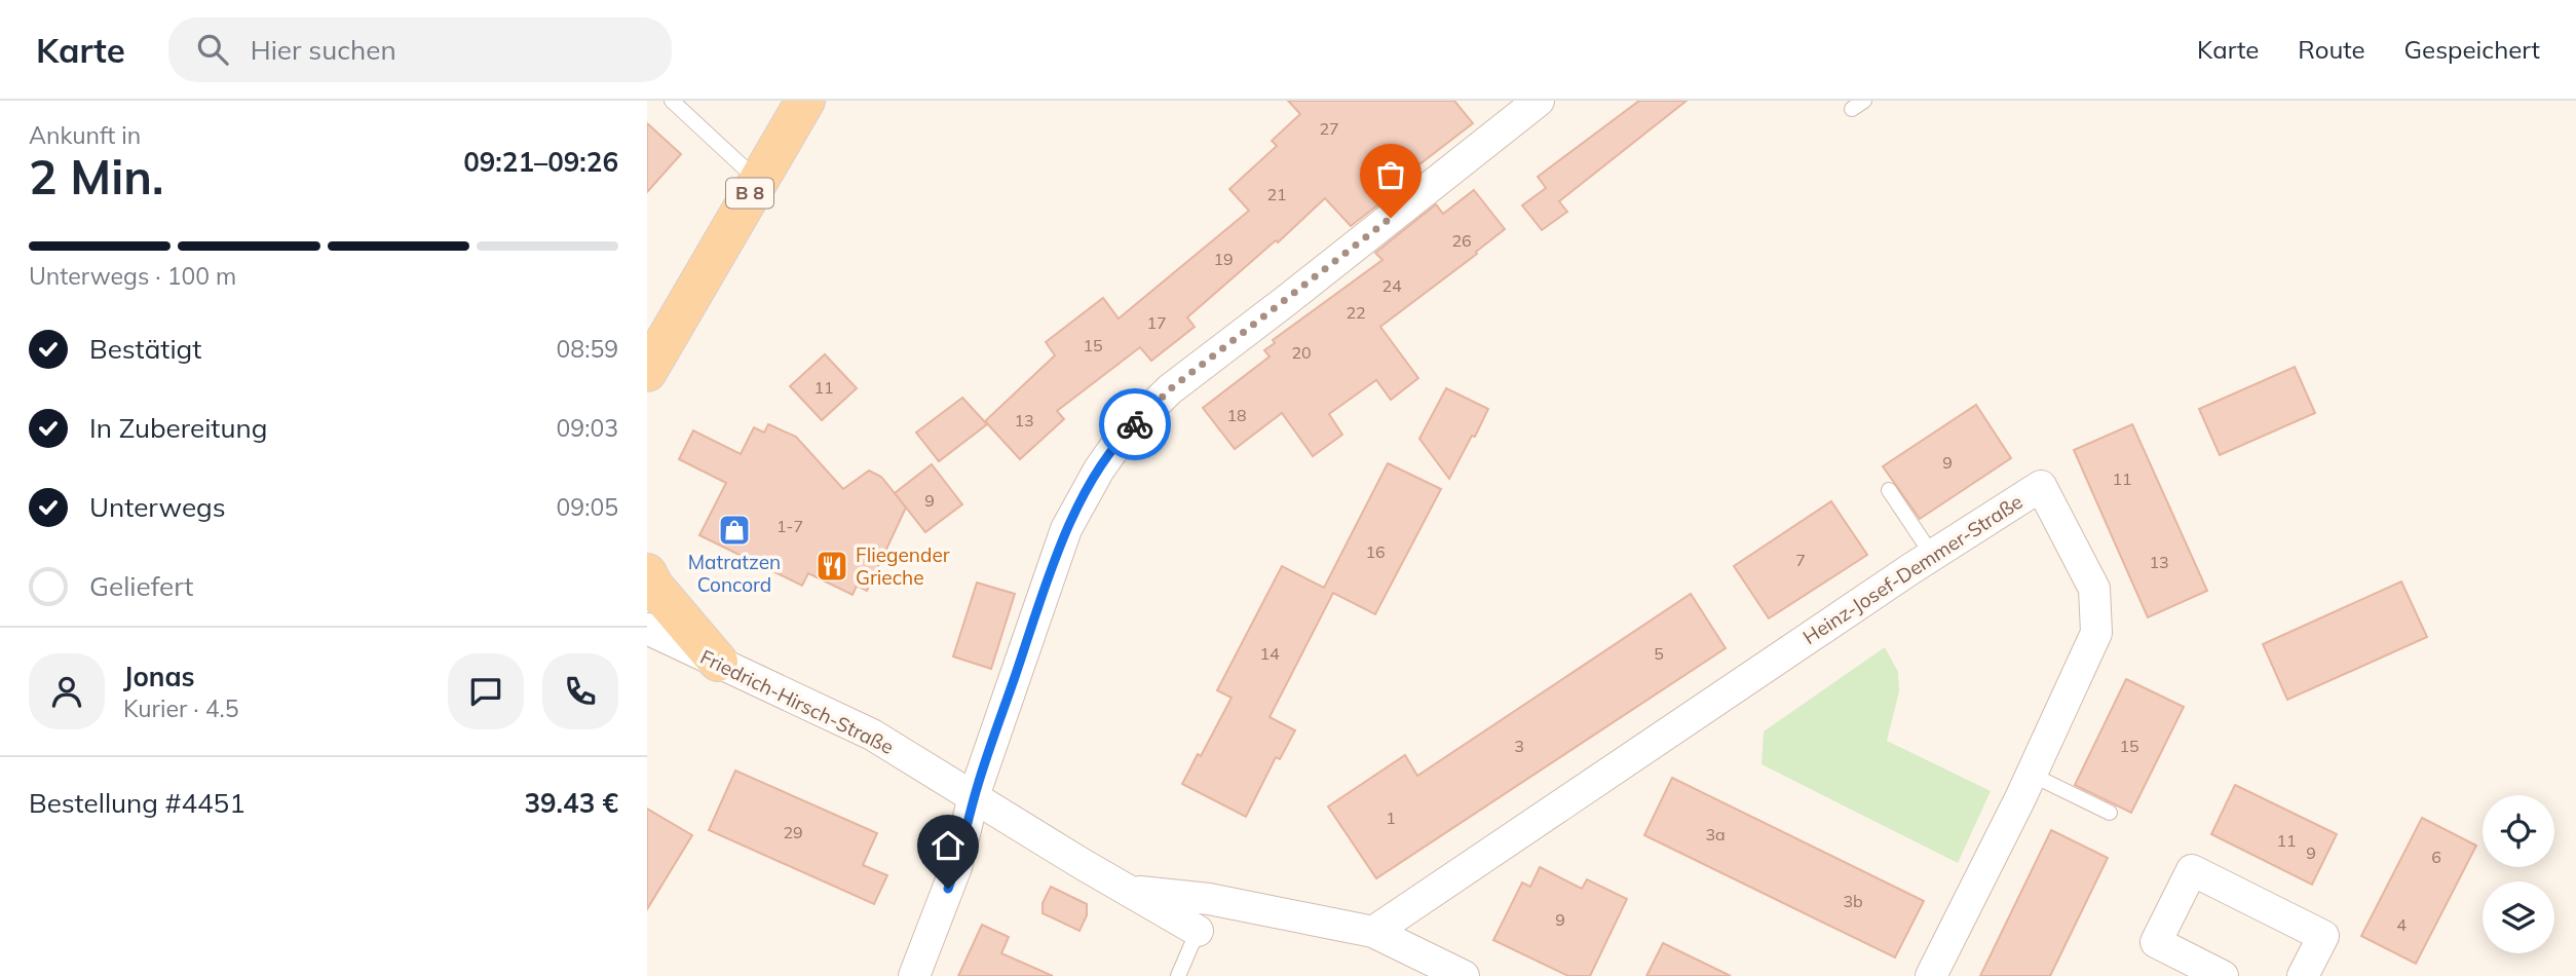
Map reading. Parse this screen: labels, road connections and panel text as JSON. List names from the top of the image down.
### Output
{
  "streets": {
    "main road": ["B 8"],
    "street": ["Heinz-Josef-Demmer-Straße", "Friedrich-Hirsch-Straße"]
  },
  "crossings": [
    ["Heinz-Josef-Demmer-Straße", "Friedrich-Hirsch-Straße"]
  ],
  "places": {
    "shop": ["Matratzen Concord"],
    "restaurant": ["Fliegender Grieche"]
  },
  "house_numbers": [
    "27",
    "21",
    "26",
    "19",
    "24",
    "22",
    "17",
    "15",
    "20",
    "11",
    "18",
    "13",
    "9",
    "11",
    "9",
    "1-7",
    "16",
    "7",
    "13",
    "14",
    "5",
    "3",
    "15",
    "1",
    "29",
    "3a",
    "11",
    "9",
    "6",
    "3b",
    "9",
    "4"
  ],
  "page": {
    "header": "Karte",
    "search": "Hier suchen",
    "nav": ["Karte", "Route", "Gespeichert"],
    "heading": ["2 Min.", "Ankunft in", "09:21–09:26"],
    "panel": [
      "Jonas",
      "Kurier · 4.5",
      "Bestellung #4451",
      "39.43 €"
    ],
    "bar": "Unterwegs · 100 m",
    "list": [
      ["Bestätigt", "08:59"],
      ["In Zubereitung", "09:03"],
      ["Unterwegs", "09:05"],
      "Geliefert"
    ]
  }
}
